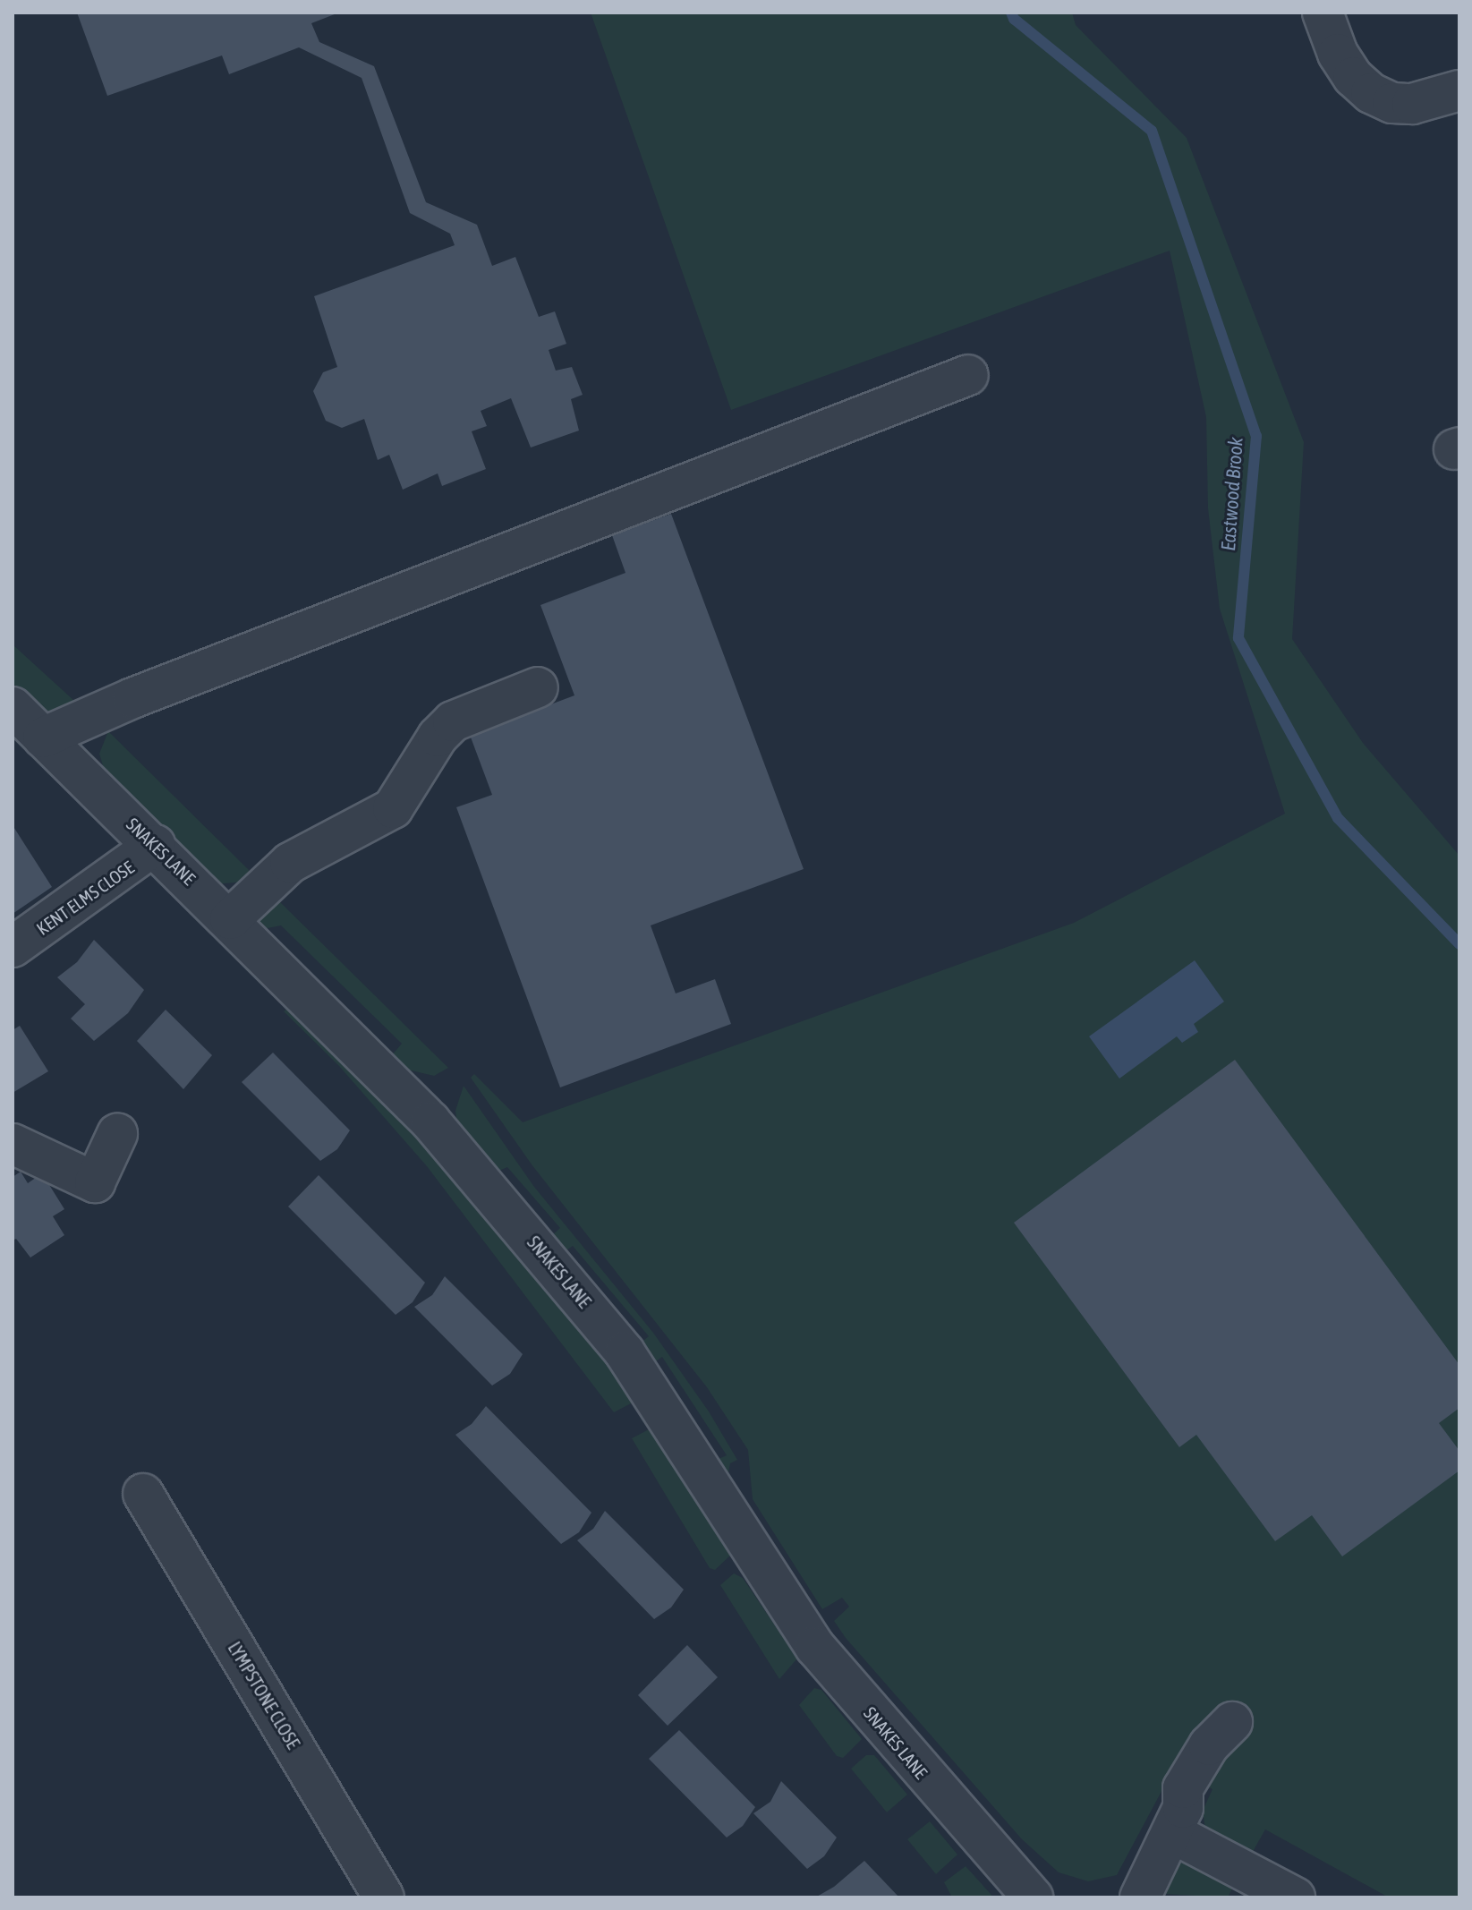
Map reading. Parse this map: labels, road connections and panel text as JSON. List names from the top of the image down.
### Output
{
  "streets": {
    "street": ["SNAKES LANE", "KENT ELMS CLOSE", "LYMPSTONE CLOSE"]
  },
  "crossings": [
    ["SNAKES LANE", "KENT ELMS CLOSE"]
  ],
  "water": ["Eastwood Brook"]
}
